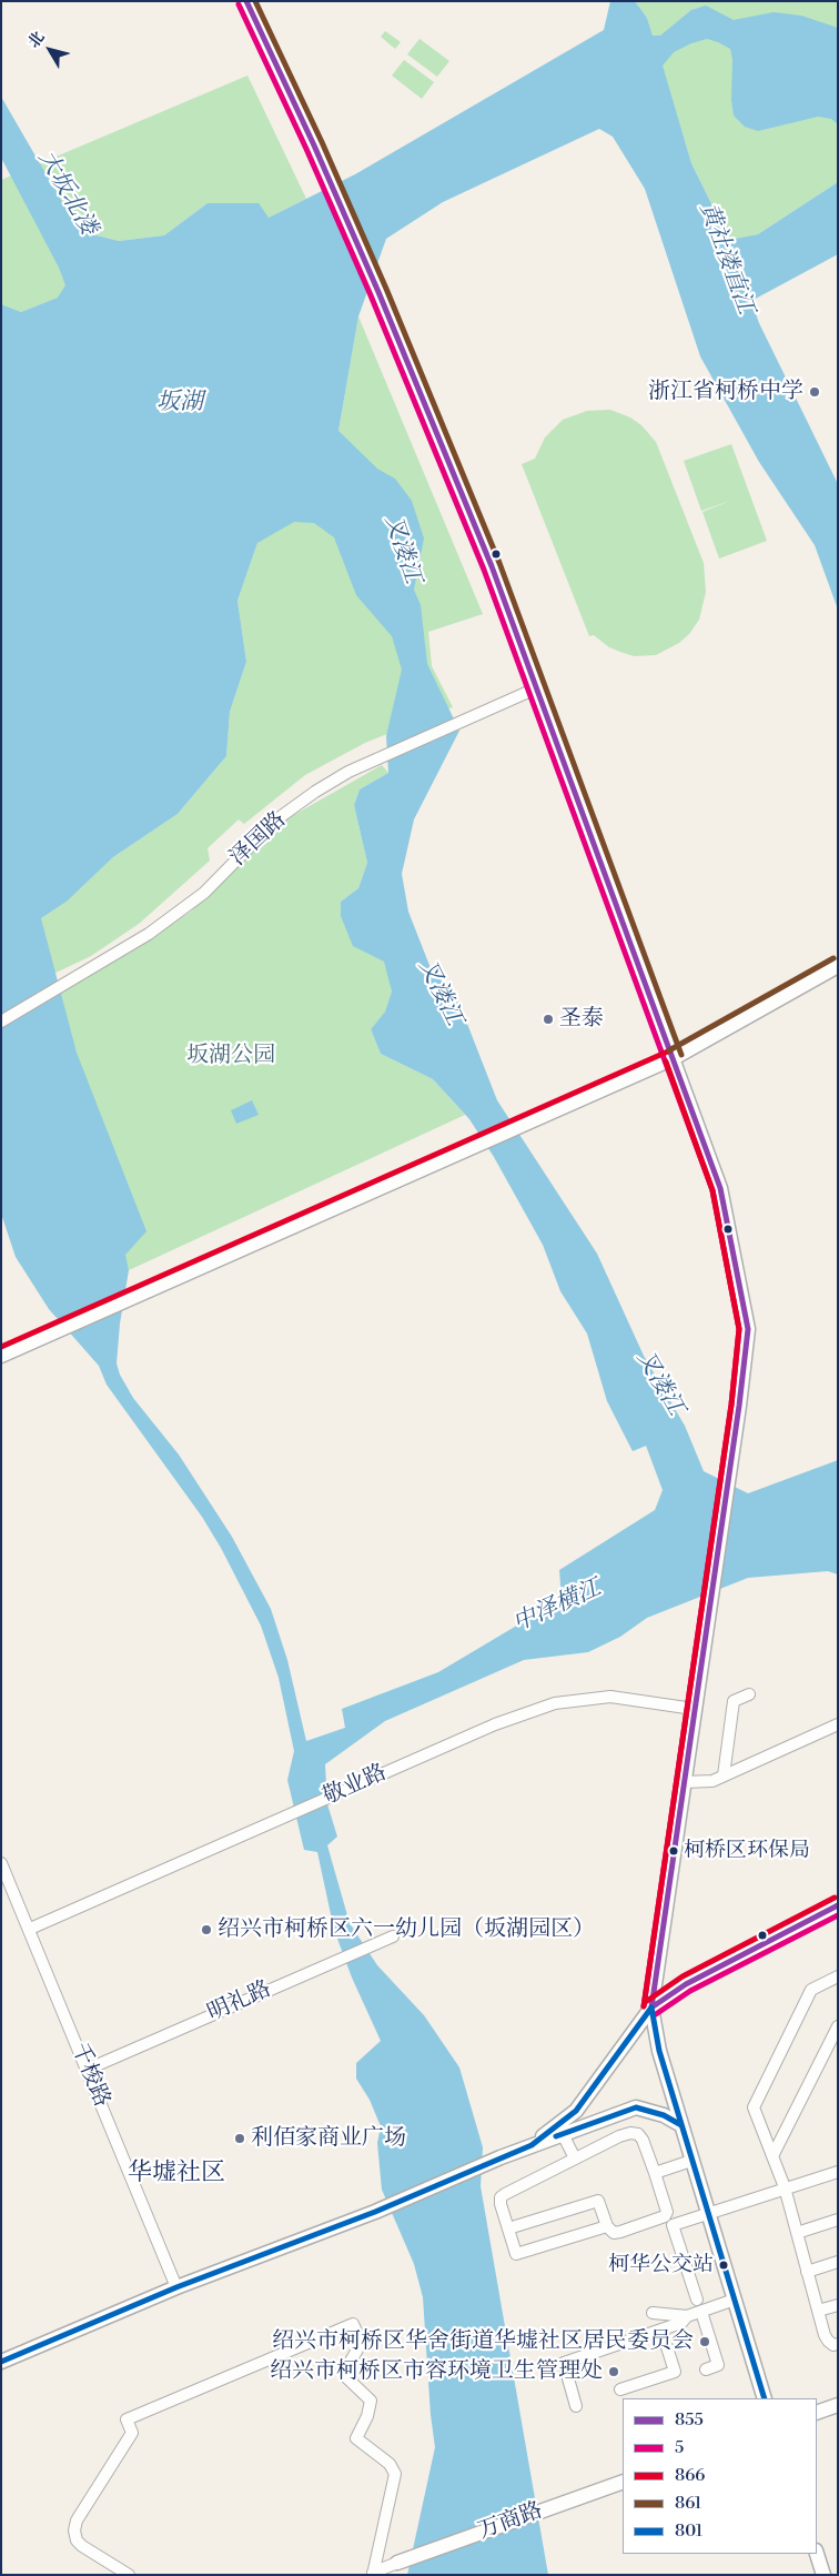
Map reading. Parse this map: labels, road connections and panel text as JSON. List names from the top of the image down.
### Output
{
  "streets": {
    "street": [
      "泽国路",
      "敬业路",
      "明礼路",
      "千梭路",
      "万商路"
    ]
  },
  "crossings": [
    ["敬业路", "千梭路"],
    ["明礼路", "千梭路"]
  ],
  "districts": ["华墟社区"],
  "water": [
    "大坂北溇",
    "黄社溇直江",
    "坂湖",
    "叉溇江",
    "中泽横江"
  ],
  "parks": ["坂湖公园"],
  "places": [
    "浙江省柯桥中学",
    "圣泰",
    "柯桥区环保局",
    "绍兴市柯桥区六一幼儿园（坂湖园区）",
    "利佰家商业广场",
    "柯华公交站",
    "绍兴市柯桥区华舍街道华墟社区居民委员会",
    "绍兴市柯桥区市容环境卫生管理处"
  ],
  "lines": [
    "transit line 855",
    "transit line 861",
    "transit line 5",
    "transit line 866",
    "transit line 801"
  ],
  "legend": [
    "855",
    "5",
    "866",
    "861",
    "801"
  ],
  "north": "top left"
}
